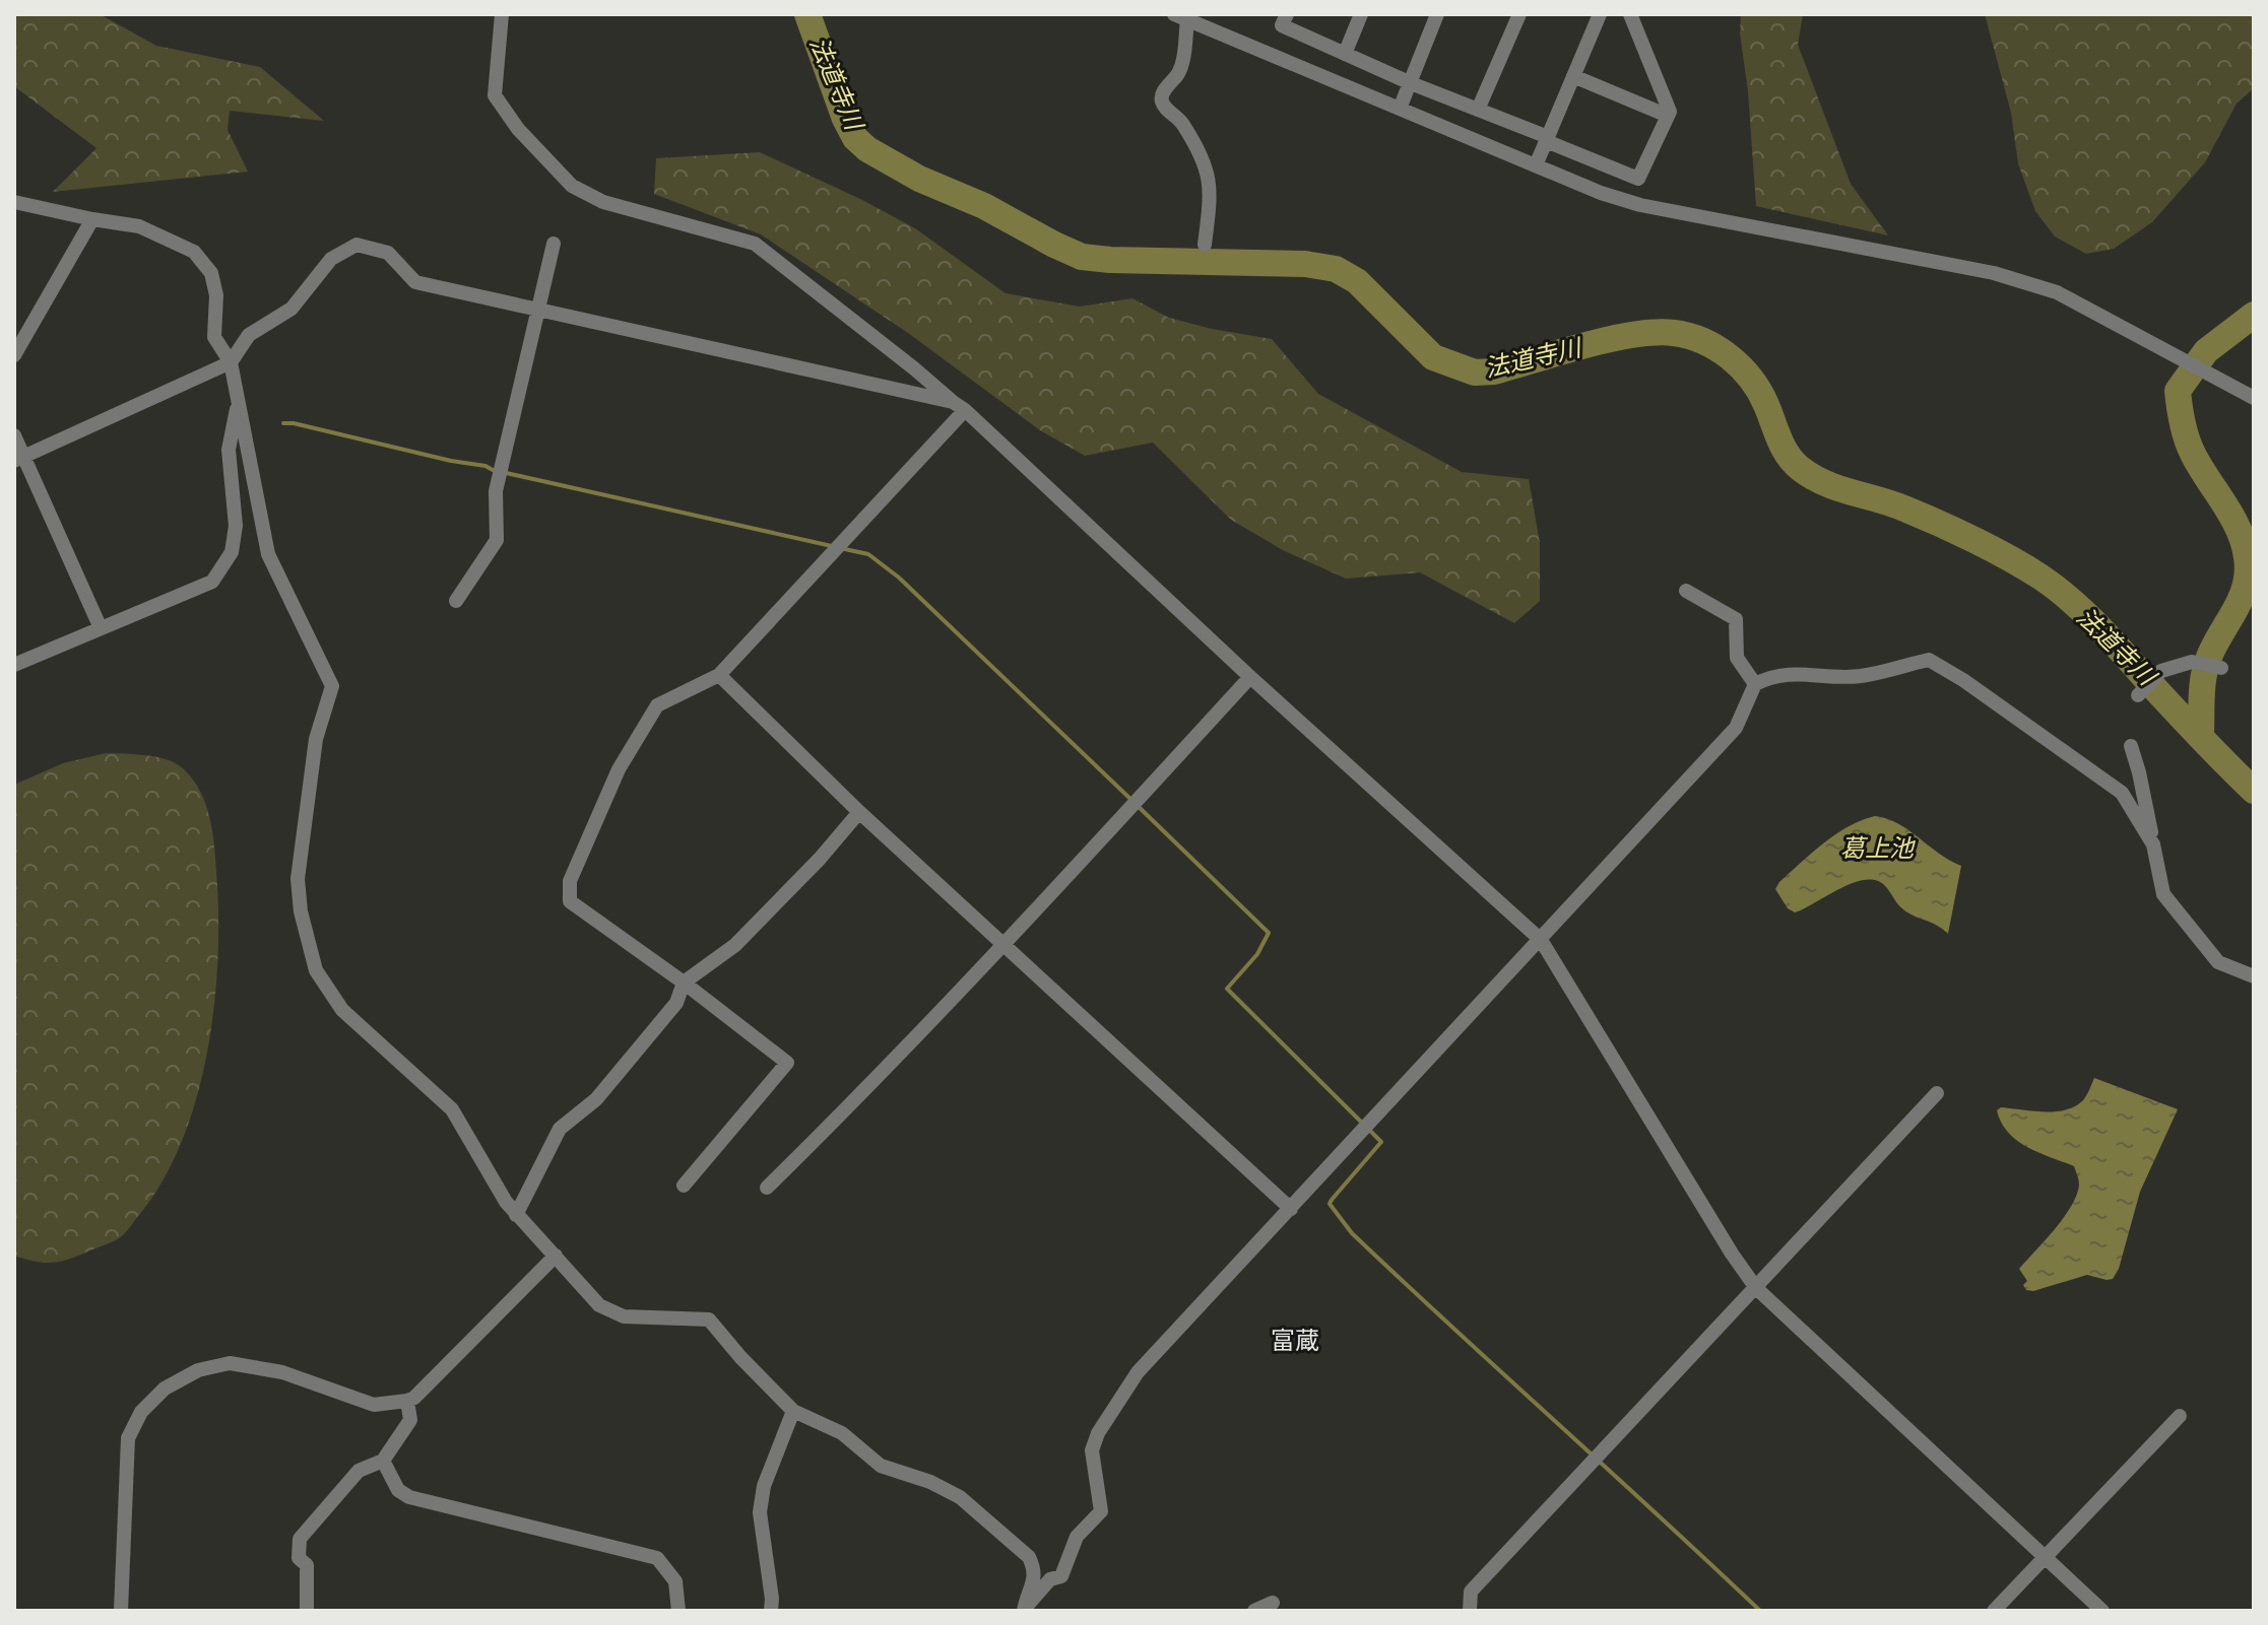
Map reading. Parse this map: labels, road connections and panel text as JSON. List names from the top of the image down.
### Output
{
  "districts": ["富蔵"],
  "water": ["法道寺川", "葛上池"]
}
